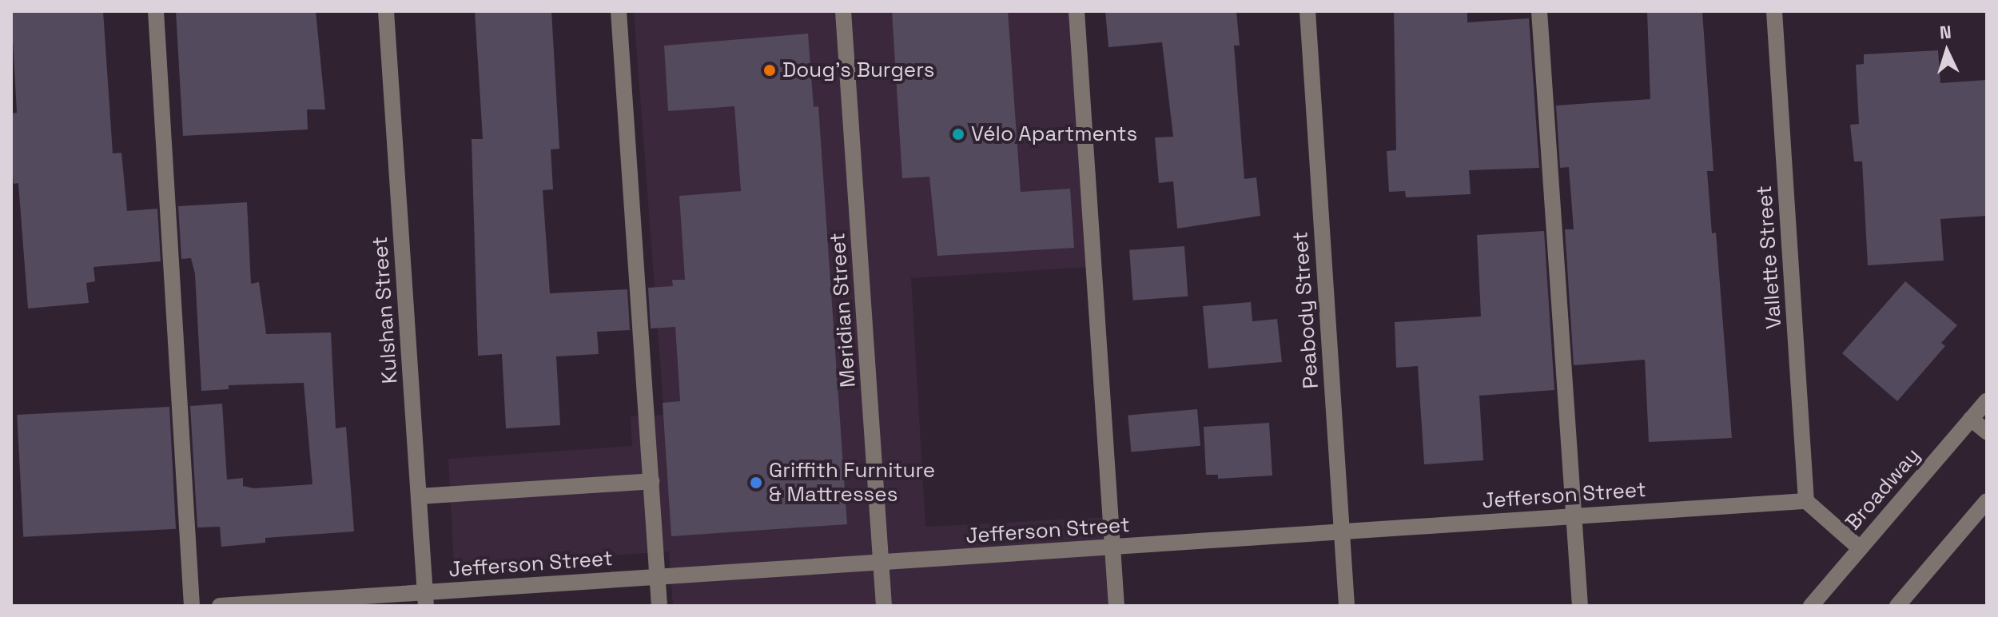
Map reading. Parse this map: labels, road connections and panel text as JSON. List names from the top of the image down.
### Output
{
  "streets": {
    "street": [
      "Vallette Street",
      "Kulshan Street",
      "Meridian Street",
      "Peabody Street",
      "Broadway",
      "Jefferson Street"
    ]
  },
  "crossings": [
    ["Vallette Street", "Jefferson Street"],
    ["Kulshan Street", "Jefferson Street"],
    ["Meridian Street", "Jefferson Street"],
    ["Peabody Street", "Jefferson Street"]
  ],
  "places": ["Doug's Burgers", "Vélo Apartments", "Griffith Furniture & Mattresses"],
  "north": "top"
}
